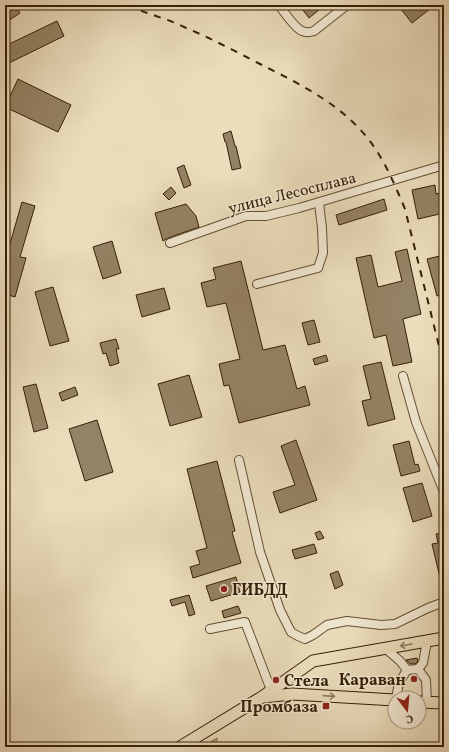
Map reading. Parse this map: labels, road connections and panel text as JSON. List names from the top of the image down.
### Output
{
  "streets": {
    "street": ["улица Лесосплава"]
  },
  "places": {
    "other": ["ГИБДД", "Караван", "Стела"],
    "transit": ["Промбаза"]
  },
  "north": "bottom"
}
